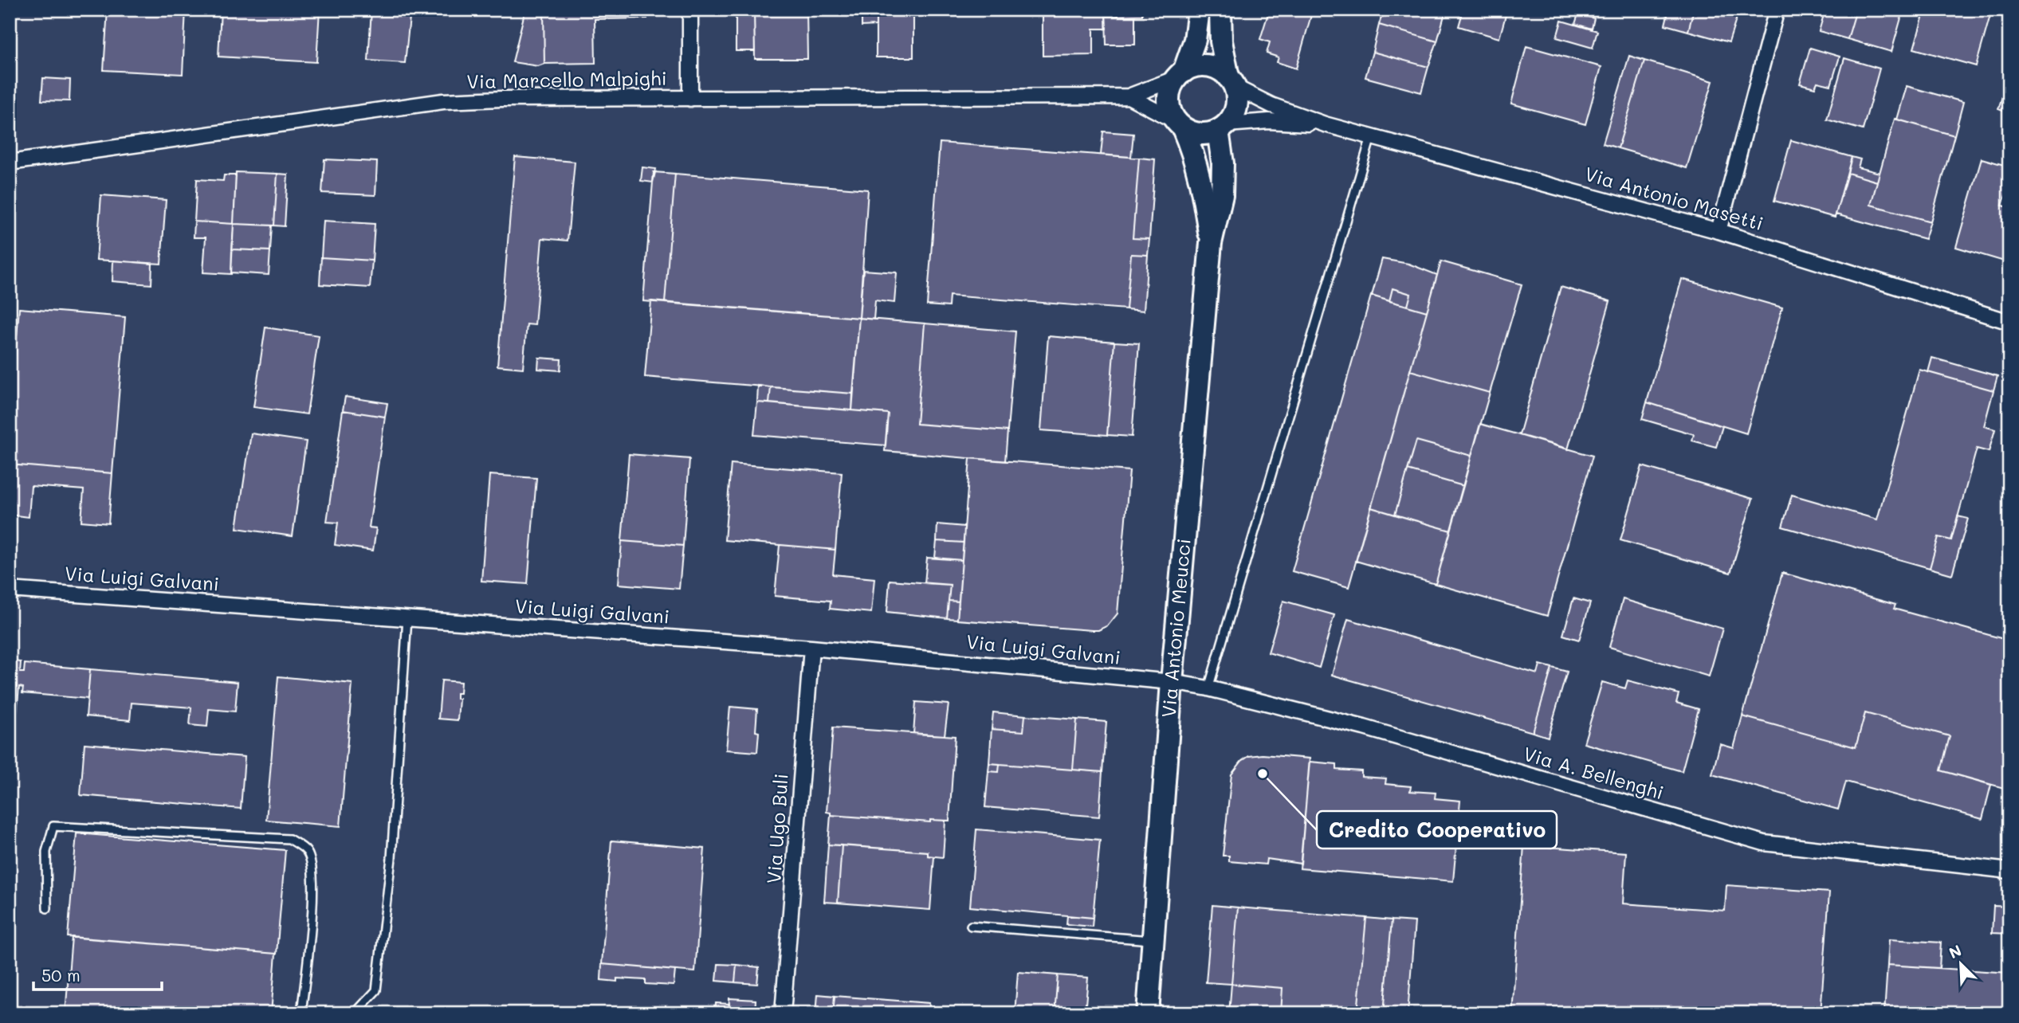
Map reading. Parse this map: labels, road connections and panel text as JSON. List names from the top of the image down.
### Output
{
  "streets": {
    "street": [
      "Via Marcello Malpighi",
      "Via Antonio Masetti",
      "Via Luigi Galvani",
      "Via Antonio Meucci",
      "Via A. Bellenghi",
      "Via Ugo Buli"
    ]
  },
  "crossings": [
    ["Via Marcello Malpighi", "Via Antonio Masetti"],
    ["Via Marcello Malpighi", "Via Antonio Meucci"],
    ["Via Antonio Masetti", "Via Antonio Meucci"],
    ["Via Luigi Galvani", "Via Antonio Meucci"],
    ["Via Luigi Galvani", "Via A. Bellenghi"],
    ["Via Luigi Galvani", "Via Ugo Buli"],
    ["Via Antonio Meucci", "Via A. Bellenghi"]
  ],
  "places": ["Credito Cooperativo"],
  "scale_bar": "50 m",
  "north": "top left"
}
